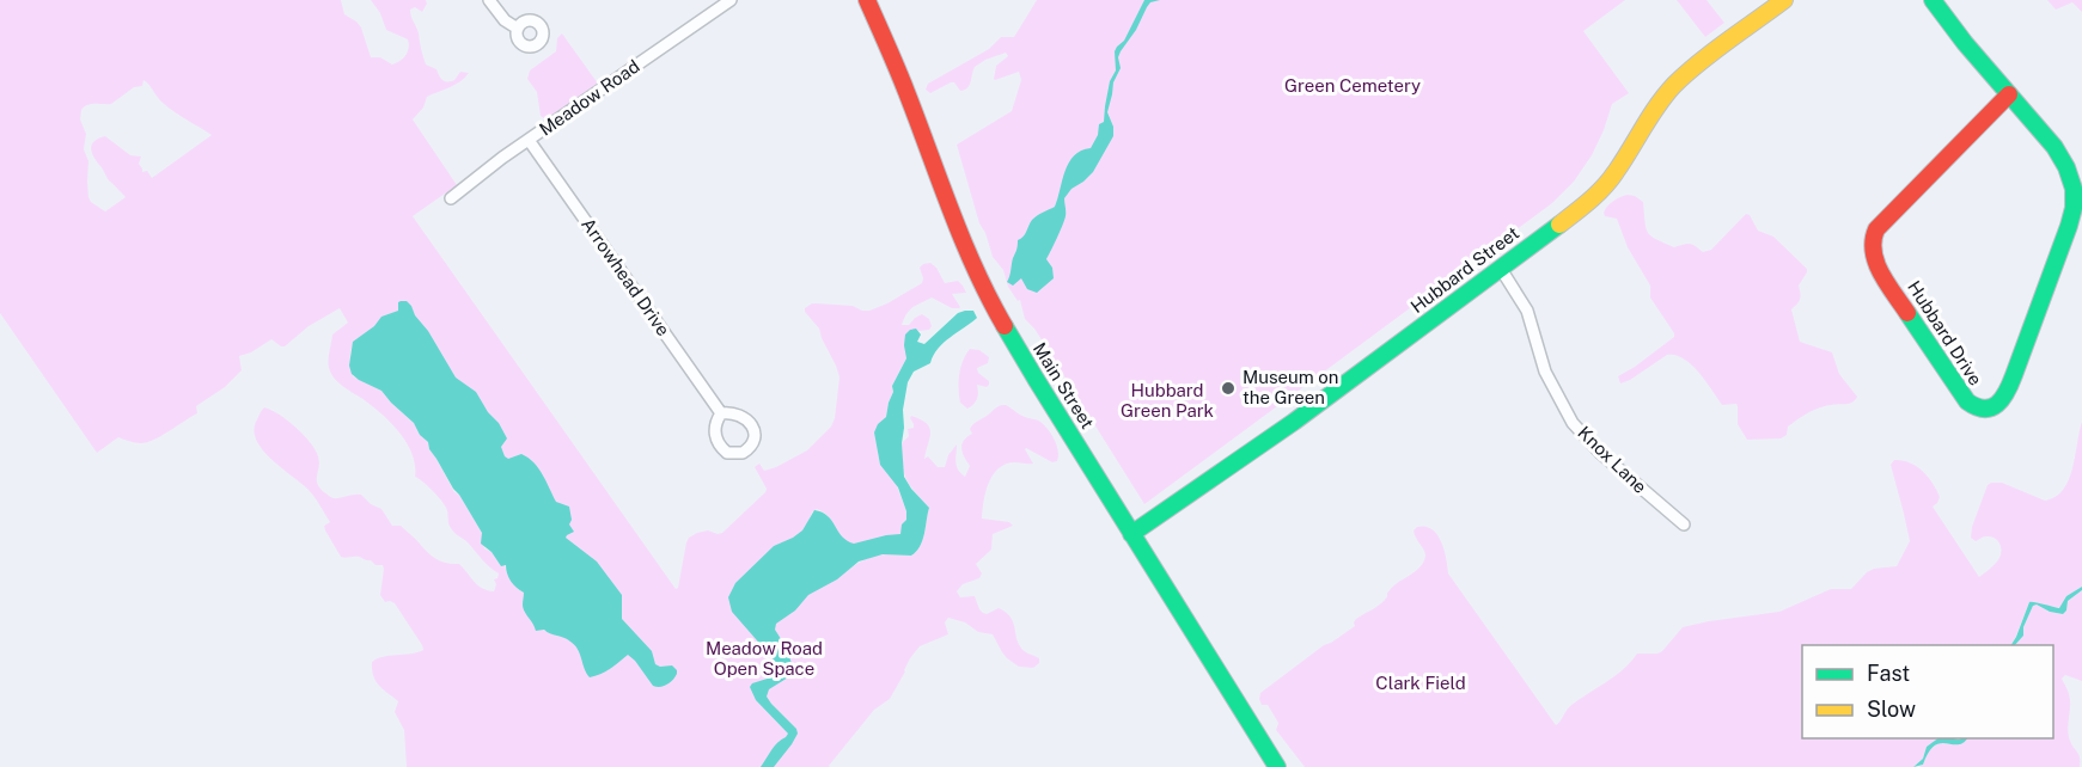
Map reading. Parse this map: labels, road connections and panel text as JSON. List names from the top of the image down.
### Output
{
  "streets": {
    "street": [
      "Meadow Road",
      "Hubbard Street",
      "Arrowhead Drive",
      "Hubbard Drive",
      "Main Street",
      "Knox Lane"
    ]
  },
  "crossings": [
    ["Meadow Road", "Arrowhead Drive"],
    ["Hubbard Street", "Main Street"],
    ["Hubbard Street", "Knox Lane"]
  ],
  "parks": [
    "Green Cemetery",
    "Hubbard Green Park",
    "Meadow Road Open Space",
    "Clark Field"
  ],
  "places": ["Museum on the Green"],
  "legend": ["Fast", "Slow"]
}
